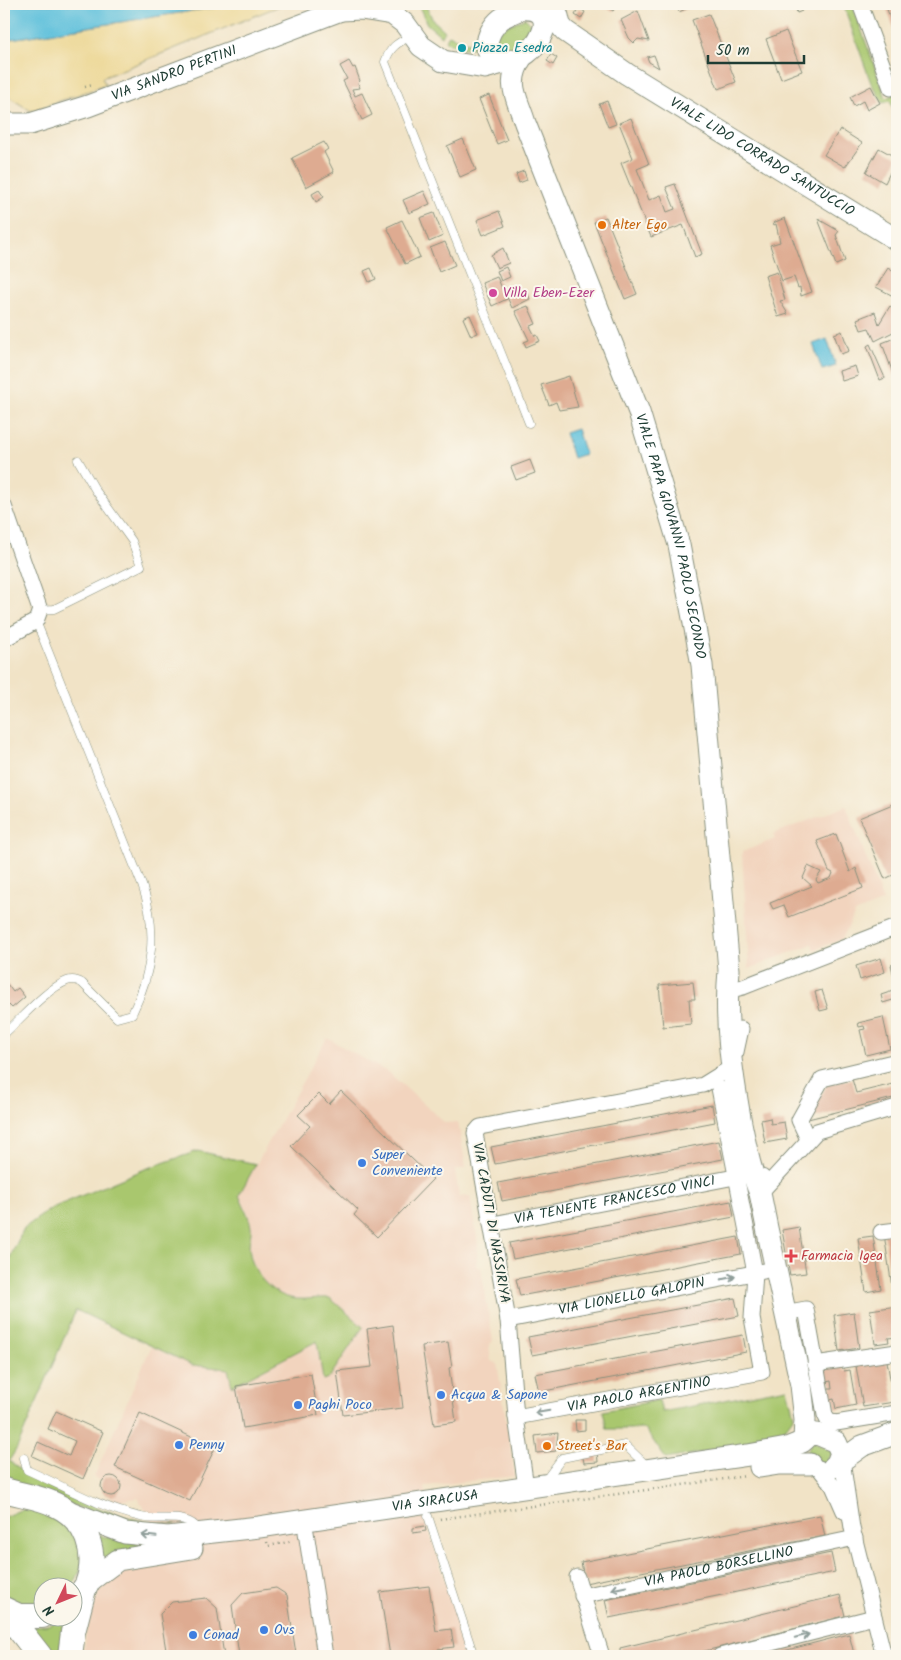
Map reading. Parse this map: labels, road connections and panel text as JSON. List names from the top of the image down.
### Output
{
  "streets": {
    "street": [
      "VIA SANDRO PERTINI",
      "VIALE LIDO CORRADO SANTUCCIO",
      "VIALE PAPA GIOVANNI PAOLO SECONDO",
      "VIA TENENTE FRANCESCO VINCI",
      "VIA CADUTI DI NASSIRIYA",
      "VIA LIONELLO GALOPIN",
      "VIA PAOLO ARGENTINO",
      "VIA SIRACUSA",
      "VIA PAOLO BORSELLINO"
    ]
  },
  "crossings": [
    ["VIA TENENTE FRANCESCO VINCI", "VIA CADUTI DI NASSIRIYA"],
    ["VIA CADUTI DI NASSIRIYA", "VIA LIONELLO GALOPIN"],
    ["VIA CADUTI DI NASSIRIYA", "VIA PAOLO ARGENTINO"],
    ["VIA CADUTI DI NASSIRIYA", "VIA SIRACUSA"],
    ["VIA LIONELLO GALOPIN", "VIA PAOLO ARGENTINO"]
  ],
  "one_way": ["VIA LIONELLO GALOPIN"],
  "places": {
    "other": [
      "Piazza Esedra",
      "Alter Ego",
      "Villa Eben-Ezer",
      "Super Conveniente",
      "Acqua & Sapone",
      "Paghi Poco",
      "Penny",
      "Street's Bar",
      "Ovs",
      "Conad"
    ],
    "health": ["Farmacia Igea"]
  },
  "scale_bar": "50 m",
  "north": "bottom left"
}
